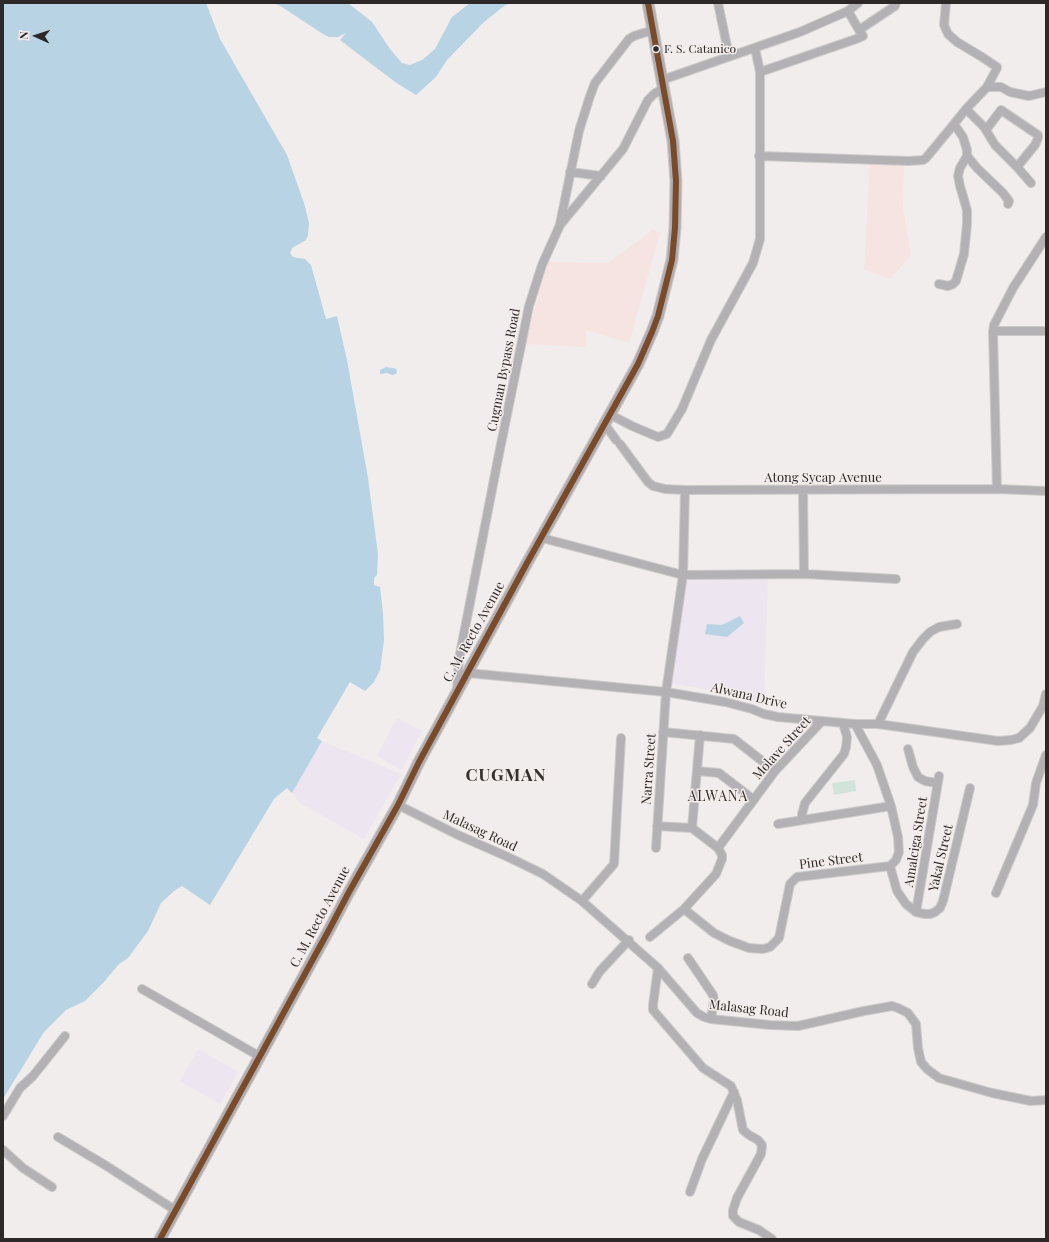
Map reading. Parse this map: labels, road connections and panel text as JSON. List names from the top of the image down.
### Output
{
  "streets": {
    "highway": ["C. M. Recto Avenue"],
    "street": [
      "Cugman Bypass Road",
      "Atong Sycap Avenue",
      "Alwana Drive",
      "Molave Street",
      "Narra Street",
      "Malasag Road",
      "Amalciga Street",
      "Yakal Street",
      "Pine Street"
    ]
  },
  "crossings": [
    ["Cugman Bypass Road", "C. M. Recto Avenue"],
    ["Atong Sycap Avenue", "C. M. Recto Avenue"],
    ["Atong Sycap Avenue", "Narra Street"],
    ["C. M. Recto Avenue", "Alwana Drive"],
    ["C. M. Recto Avenue", "Malasag Road"],
    ["Alwana Drive", "Molave Street"],
    ["Alwana Drive", "Narra Street"],
    ["Amalciga Street", "Yakal Street"]
  ],
  "districts": ["CUGMAN", "ALWANA"],
  "places": ["F. S. Catanico"],
  "north": "left"
}
